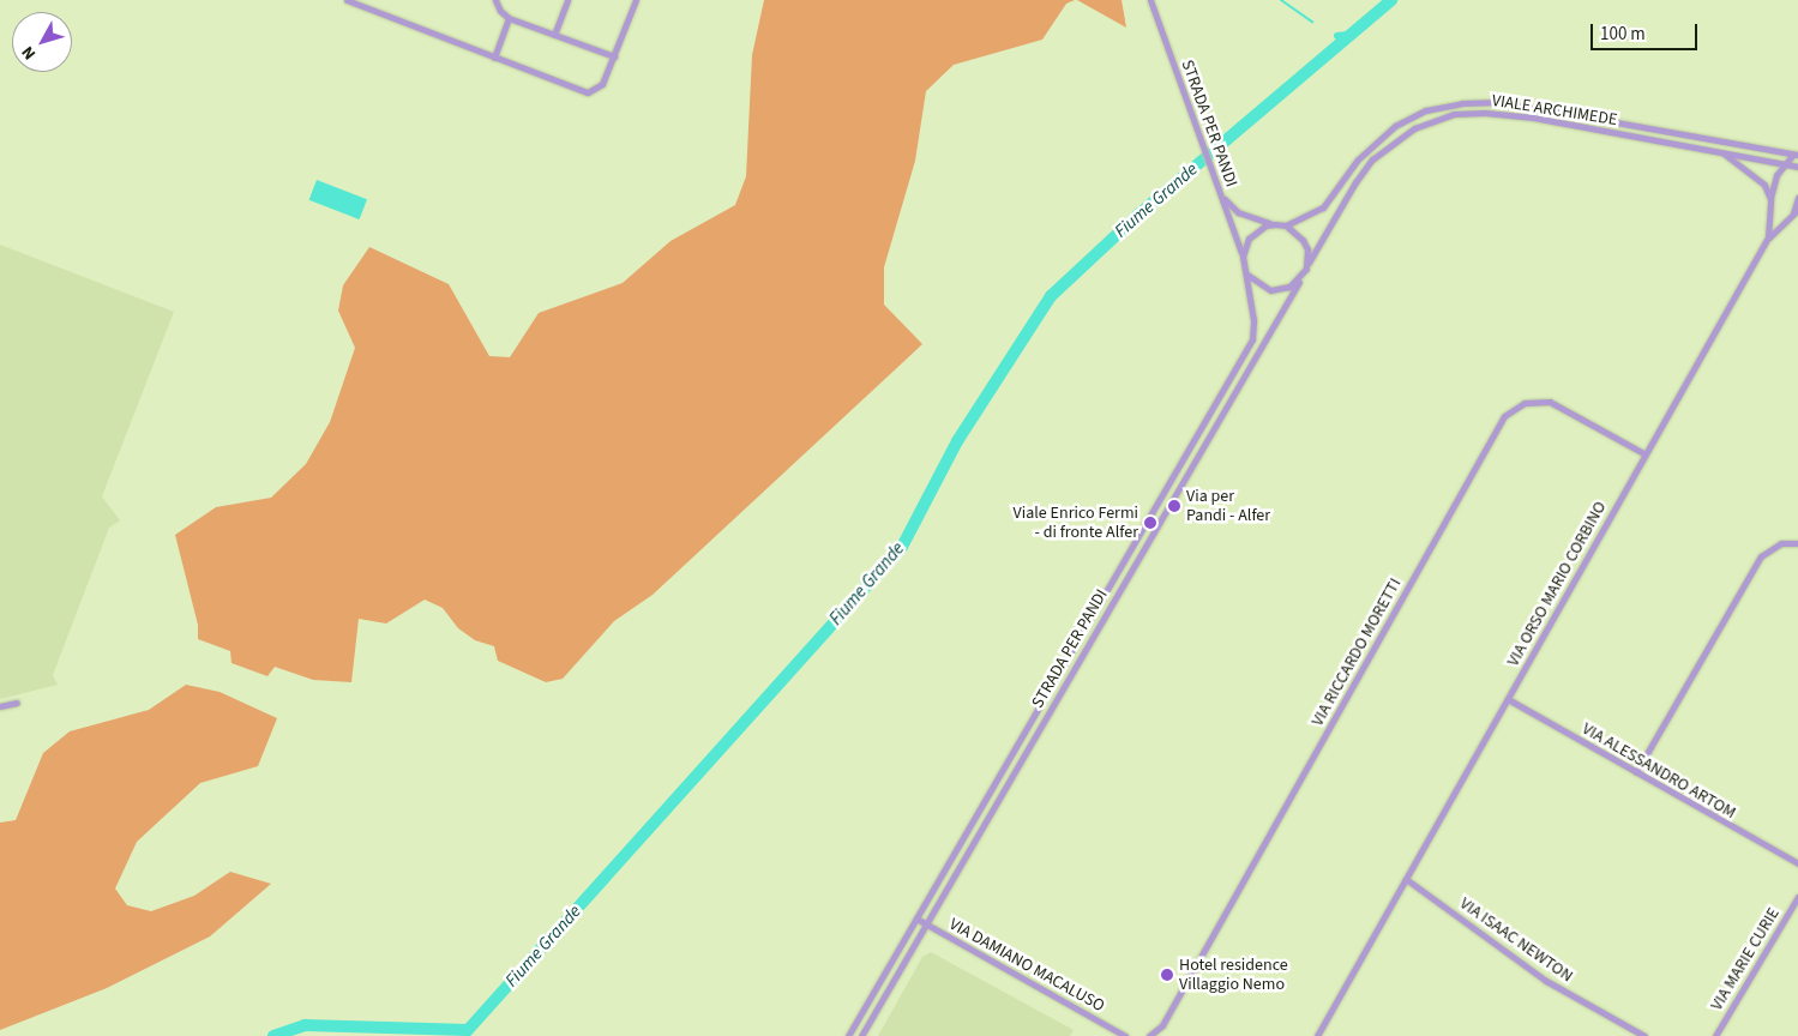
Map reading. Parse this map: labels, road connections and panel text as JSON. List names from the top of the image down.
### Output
{
  "streets": {
    "street": [
      "VIALE ARCHIMEDE",
      "STRADA PER PANDI",
      "VIA ORSO MARIO CORBINO",
      "VIA RICCARDO MORETTI",
      "VIA ALESSANDRO ARTOM",
      "VIA ISAAC NEWTON",
      "VIA MARIE CURIE",
      "VIA DAMIANO MACALUSO"
    ]
  },
  "crossings": [
    ["VIALE ARCHIMEDE", "STRADA PER PANDI"],
    ["VIALE ARCHIMEDE", "VIA ORSO MARIO CORBINO"],
    ["STRADA PER PANDI", "VIA DAMIANO MACALUSO"],
    ["VIA ORSO MARIO CORBINO", "VIA RICCARDO MORETTI"],
    ["VIA ORSO MARIO CORBINO", "VIA ALESSANDRO ARTOM"],
    ["VIA ORSO MARIO CORBINO", "VIA ISAAC NEWTON"]
  ],
  "water": ["Fiume Grande"],
  "places": ["Via per Pandi - Alfer", "Viale Enrico Fermi - di fronte Alfer", "Hotel residence Villaggio Nemo"],
  "scale_bar": "100 m",
  "north": "bottom left"
}
